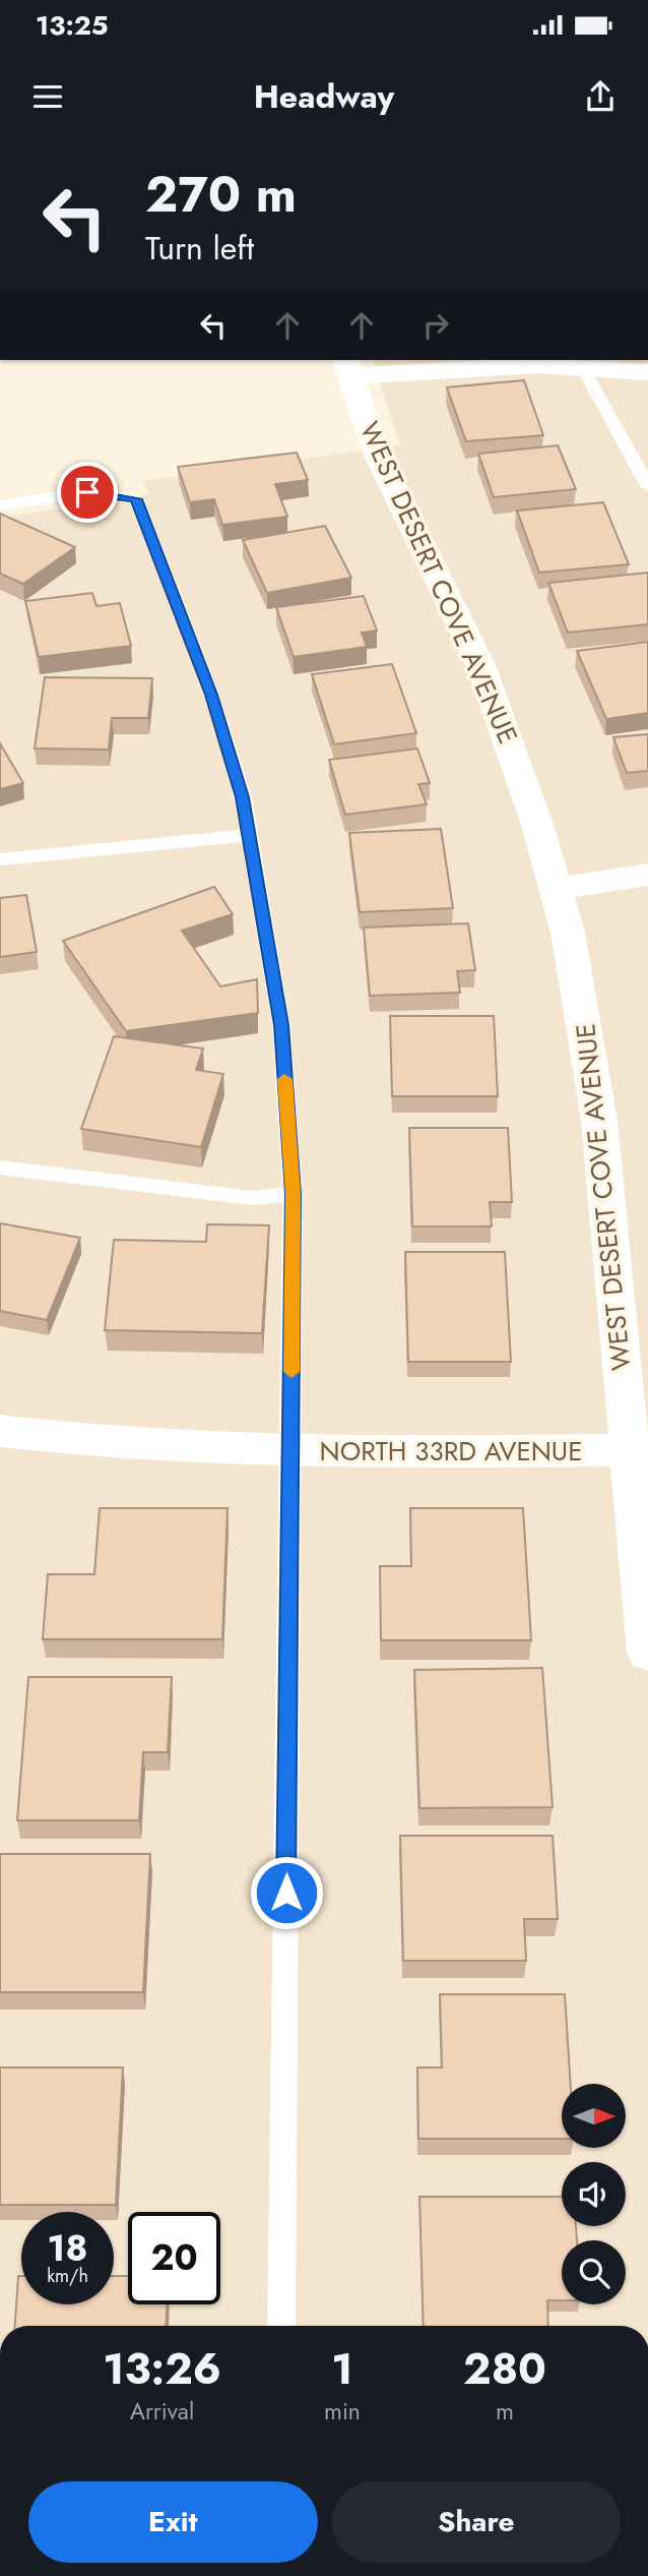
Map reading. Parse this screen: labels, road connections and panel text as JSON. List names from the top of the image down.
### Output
{
  "streets": {
    "street": ["WEST DESERT COVE AVENUE", "NORTH 33RD AVENUE"]
  },
  "crossings": [
    ["WEST DESERT COVE AVENUE", "NORTH 33RD AVENUE"]
  ],
  "north": "right",
  "page": {
    "status": "13:25",
    "header": "Headway",
    "turn": ["270 m", "Turn left"],
    "speed": "18 km/h",
    "limit": "20",
    "eta": [
      "13:26",
      "Arrival",
      "1",
      "min",
      "280",
      "m"
    ],
    "buttons": ["Exit", "Share"]
  }
}
